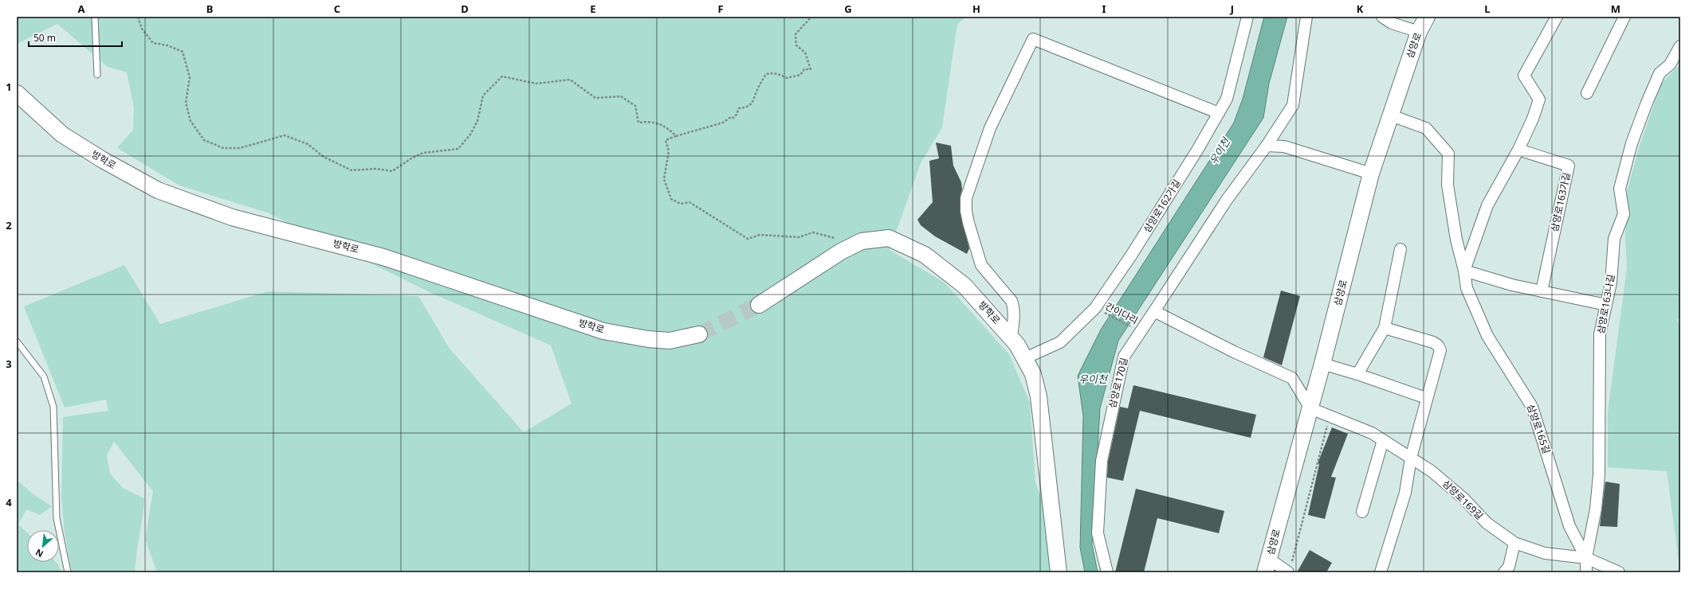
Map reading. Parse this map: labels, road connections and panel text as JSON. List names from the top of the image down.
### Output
{
  "streets": {
    "main road": ["삼양로", "방학로"],
    "street": [
      "삼양로163가길",
      "삼양로162가길",
      "삼양로163나길",
      "삼양로170길",
      "삼양로165길",
      "삼양로169길"
    ],
    "path": ["간이다리"]
  },
  "crossings": [
    ["삼양로", "삼양로165길"],
    ["삼양로", "삼양로169길"],
    ["방학로", "삼양로162가길"],
    ["삼양로162가길", "간이다리"],
    ["삼양로163나길", "삼양로165길"],
    ["삼양로163나길", "삼양로169길"],
    ["간이다리", "삼양로170길"],
    ["삼양로165길", "삼양로169길"]
  ],
  "water": ["우이천"],
  "scale_bar": "50 m",
  "north": "bottom left",
  "grid": {
    "columns": [
      "A",
      "B",
      "C",
      "D",
      "E",
      "F",
      "G",
      "H",
      "I",
      "J",
      "K",
      "L",
      "M"
    ],
    "rows": [
      "1",
      "2",
      "3",
      "4"
    ]
  }
}
